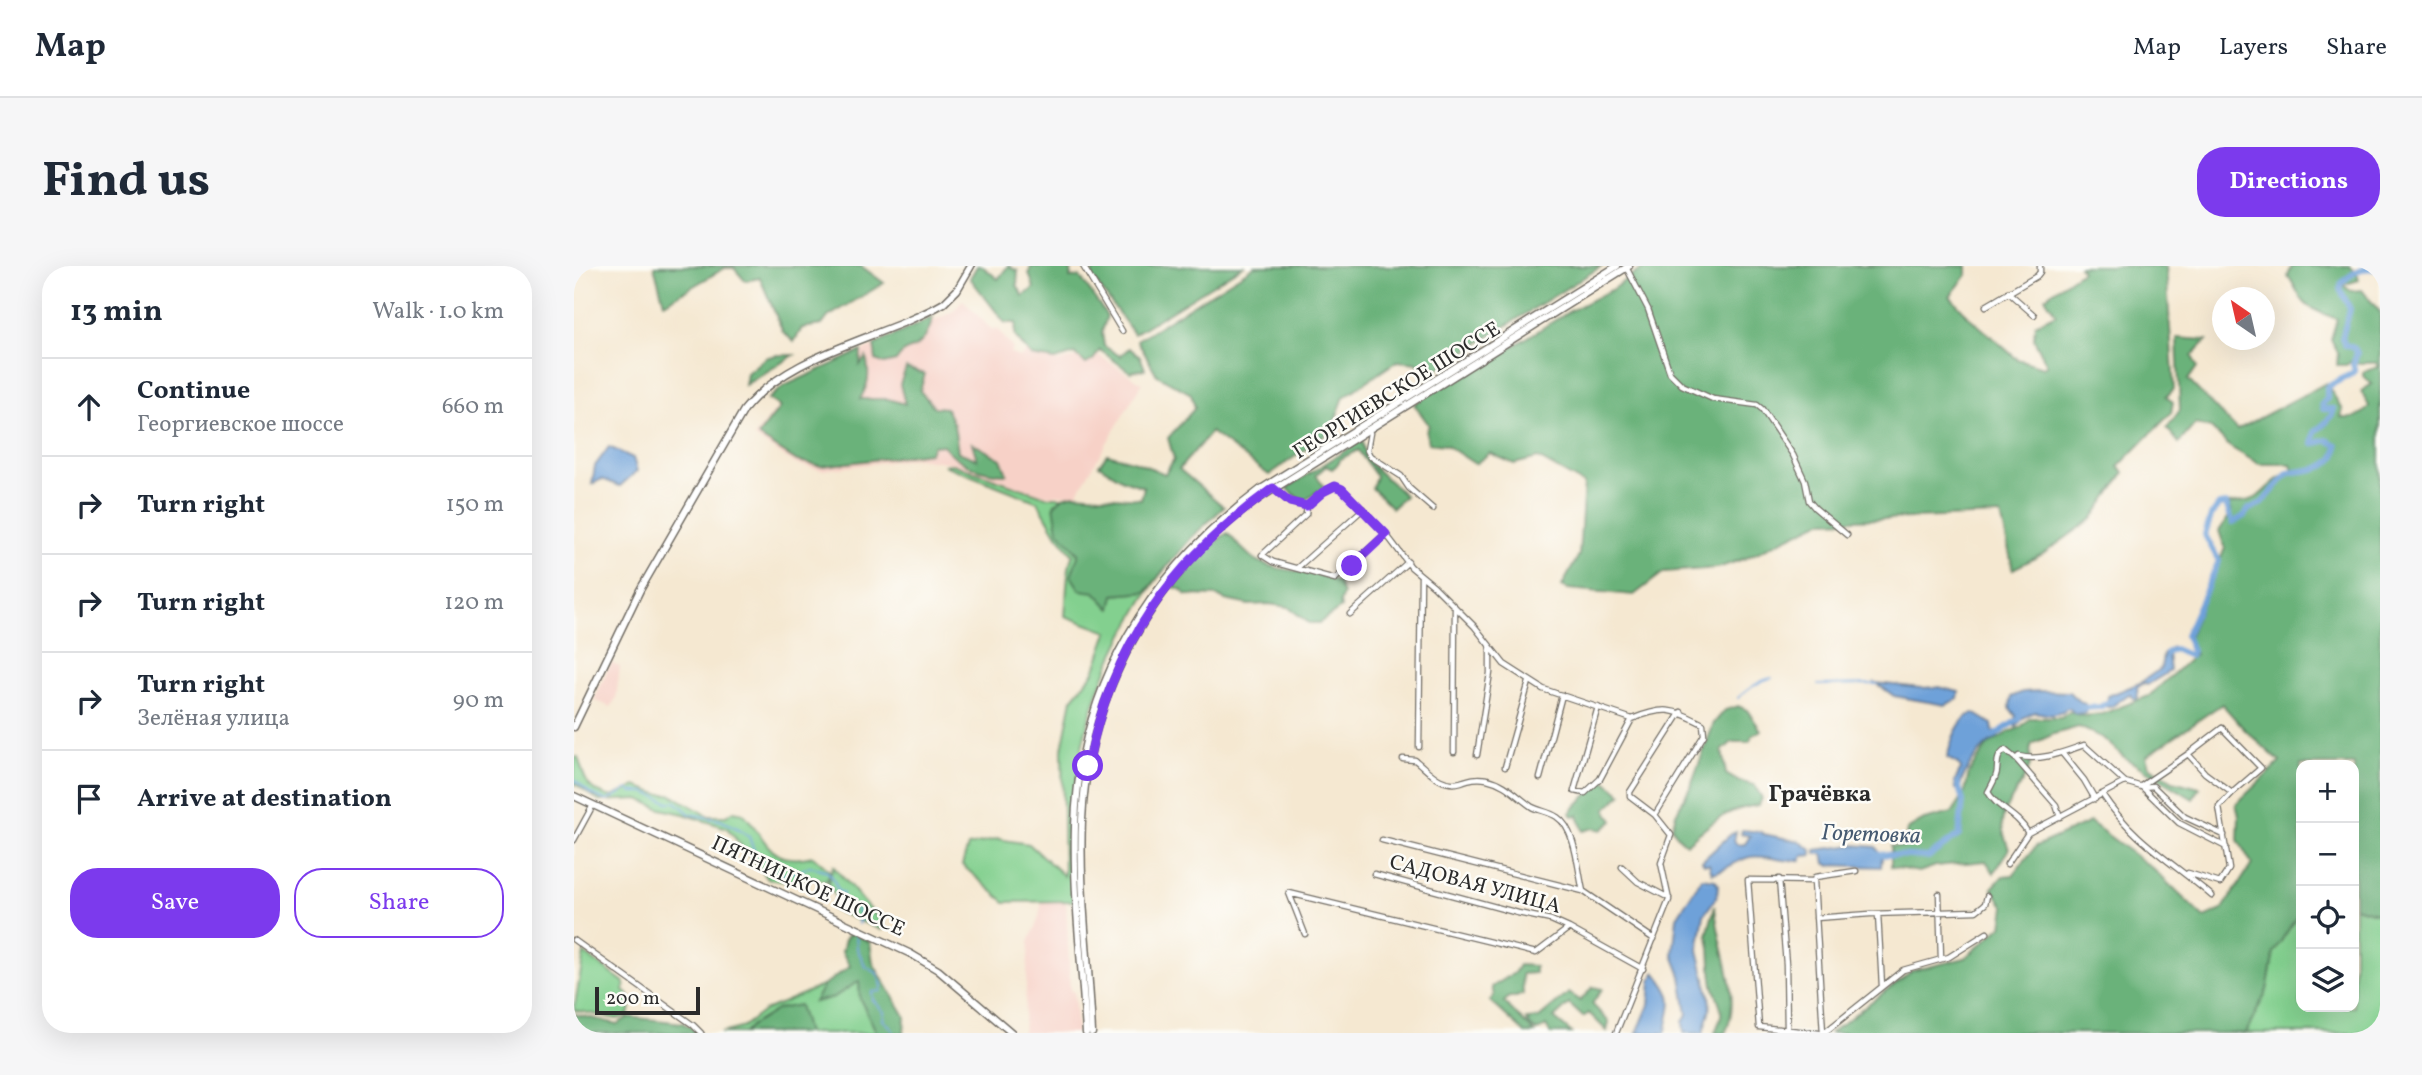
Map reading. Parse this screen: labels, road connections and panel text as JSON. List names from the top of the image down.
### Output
{
  "streets": {
    "main road": ["ГЕОРГИЕВСКОЕ ШОССЕ", "ПЯТНИЦКОЕ ШОССЕ"],
    "street": ["САДОВАЯ УЛИЦА"]
  },
  "districts": ["Грачёвка"],
  "water": ["Горетовка"],
  "scale_bar": "200 m",
  "north": "top left",
  "page": {
    "header": "Map",
    "nav": ["Map", "Layers", "Share"],
    "buttons": [
      "Directions",
      ["Save", "Share"]
    ],
    "title": "Find us",
    "heading": ["13 min", "Walk · 1.0 km"],
    "list": [
      ["Continue", "Георгиевское шоссе", "660 m"],
      ["Turn right", "150 m"],
      ["Turn right", "120 m"],
      ["Turn right", "Зелёная улица", "90 m"],
      "Arrive at destination"
    ],
    "map_buttons": ["+", "−"],
    "scale": "200 m"
  }
}
